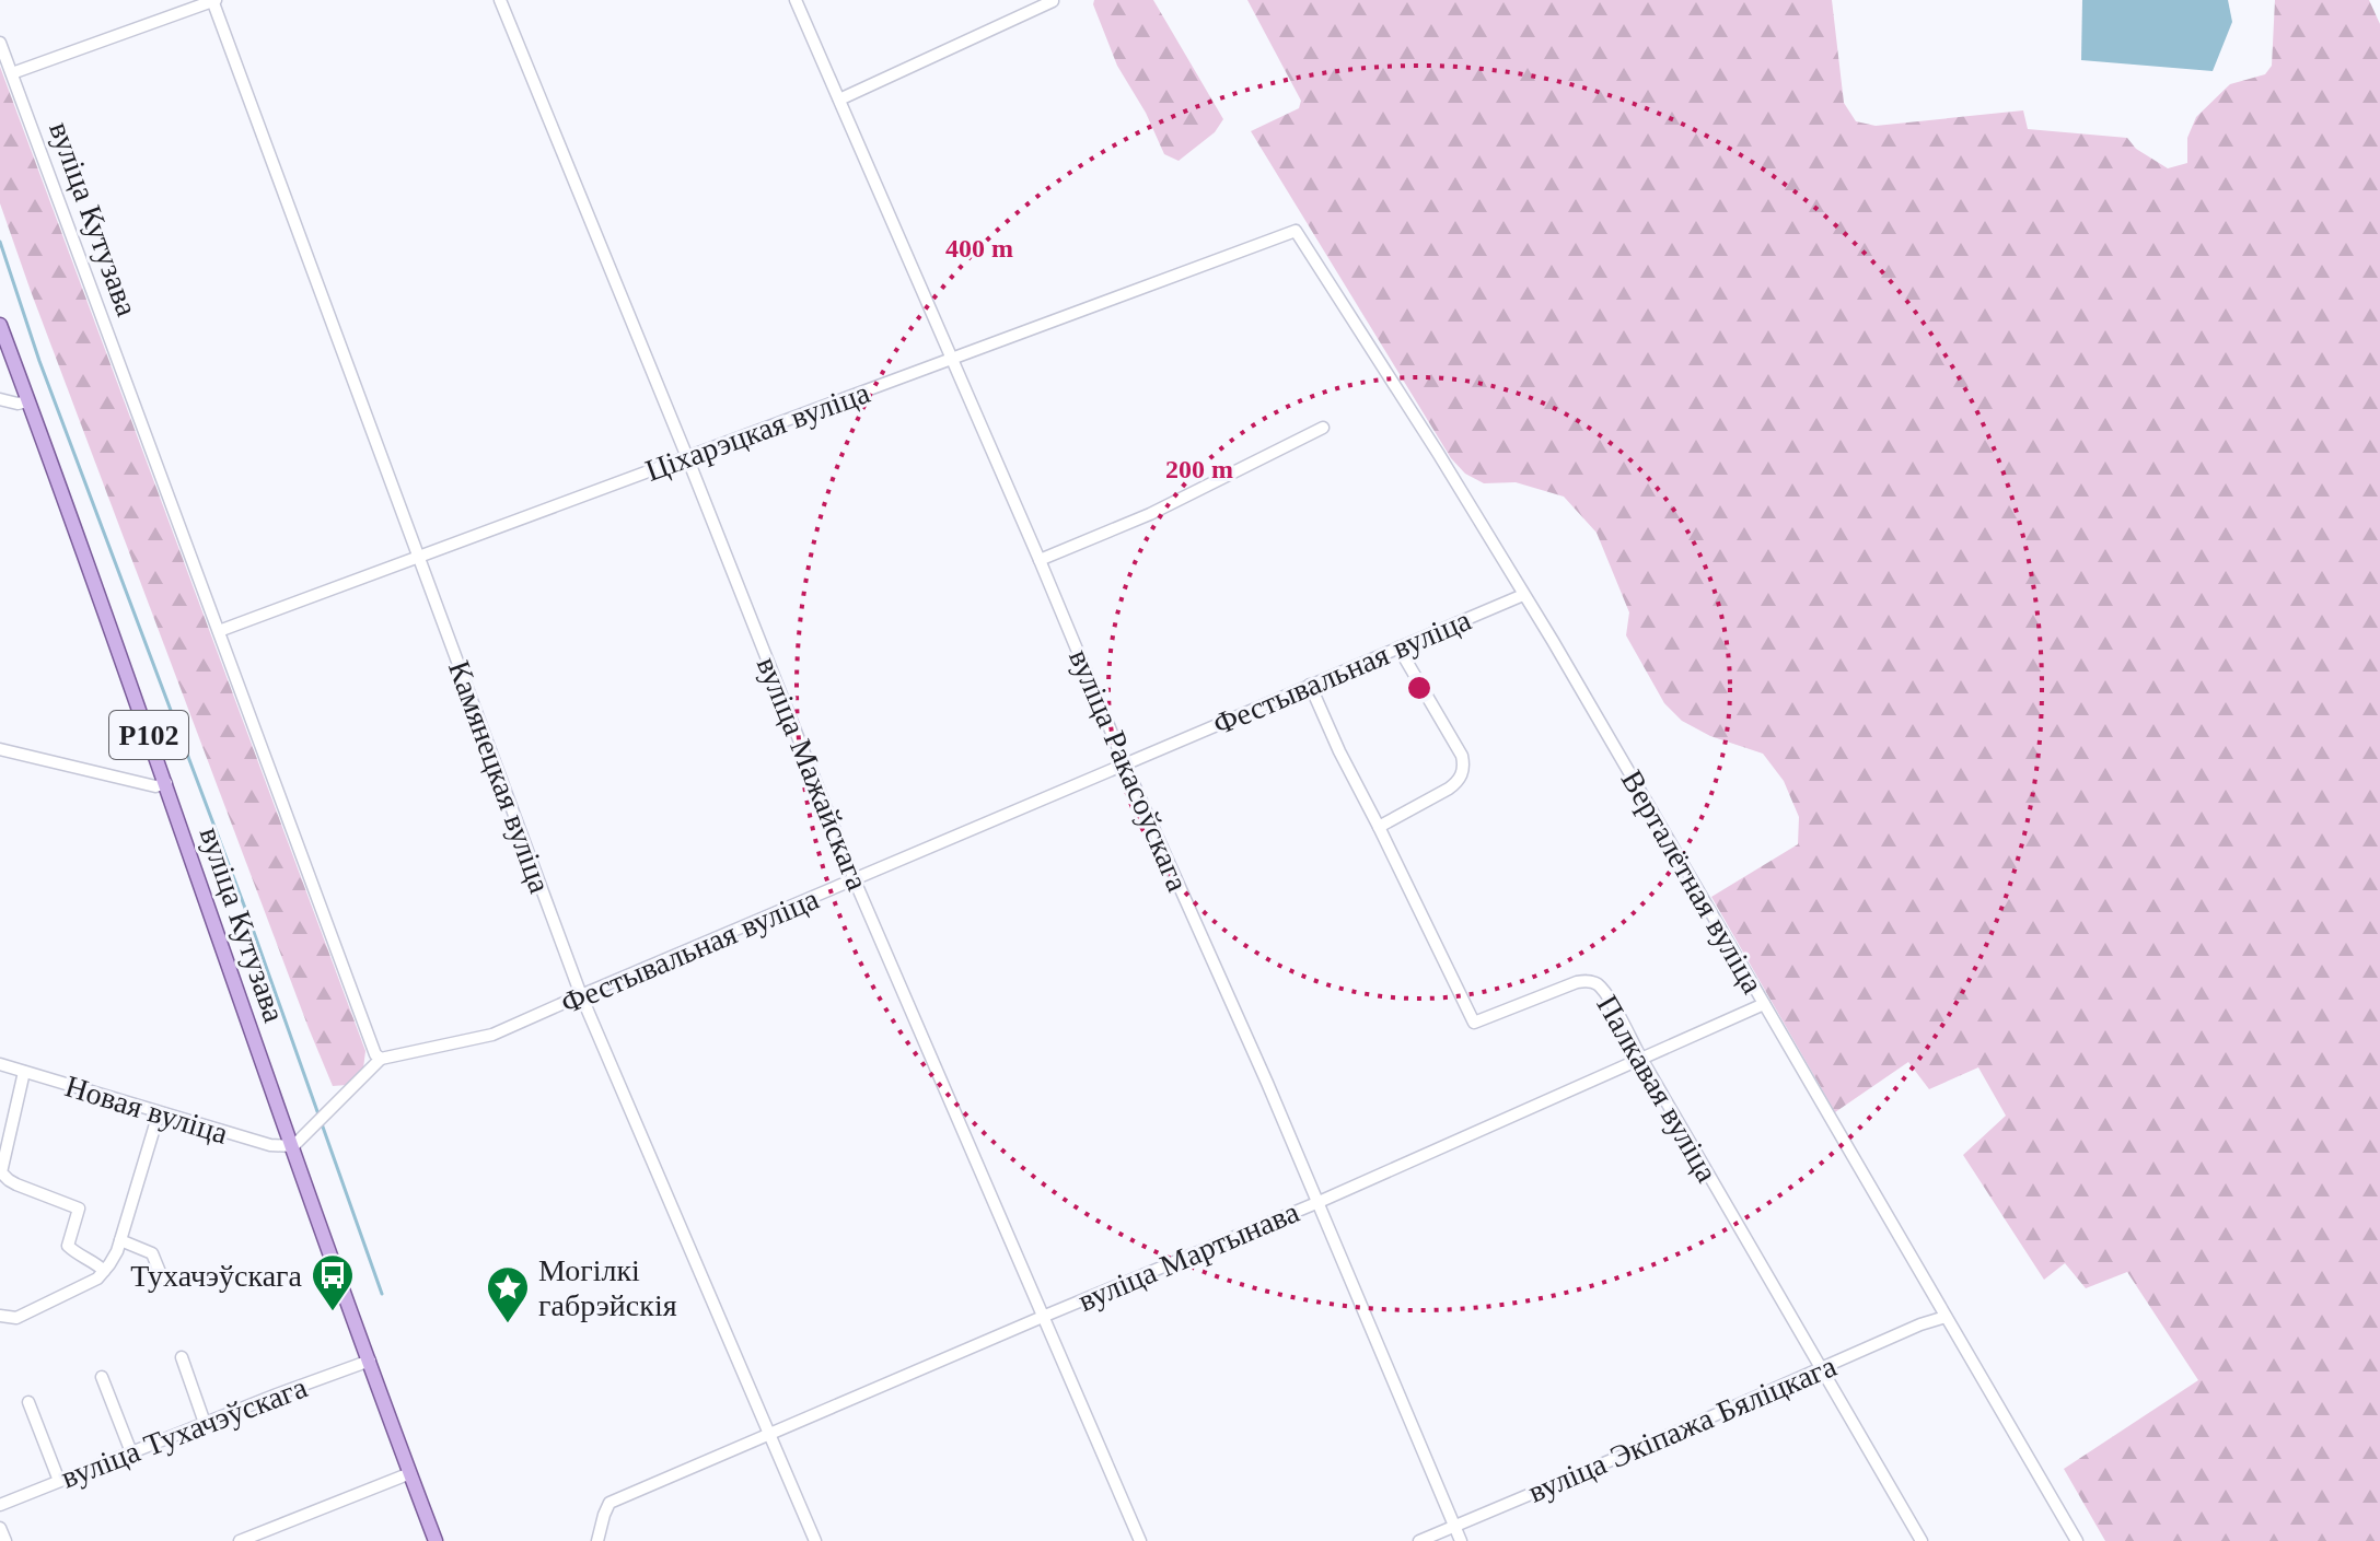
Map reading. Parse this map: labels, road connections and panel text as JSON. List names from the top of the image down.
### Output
{
  "streets": {
    "main road": ["вуліца Кутузава", "Р102"],
    "street": [
      "Ціхарэцкая вуліца",
      "Фестывальная вуліца",
      "вуліца Ракасоўскага",
      "вуліца Мажайскага",
      "Камянецкая вуліца",
      "Верталётная вуліца",
      "Палкавая вуліца",
      "Новая вуліца",
      "вуліца Мартынава",
      "вуліца Экіпажа Бяліцкага",
      "вуліца Тухачэўскага"
    ]
  },
  "crossings": [
    ["вуліца Кутузава", "Ціхарэцкая вуліца"],
    ["вуліца Кутузава", "Фестывальная вуліца"],
    ["вуліца Кутузава", "Новая вуліца"],
    ["вуліца Кутузава", "вуліца Тухачэўскага"],
    ["Ціхарэцкая вуліца", "вуліца Ракасоўскага"],
    ["Ціхарэцкая вуліца", "вуліца Мажайскага"],
    ["Ціхарэцкая вуліца", "Камянецкая вуліца"],
    ["Ціхарэцкая вуліца", "Верталётная вуліца"],
    ["Фестывальная вуліца", "вуліца Ракасоўскага"],
    ["Фестывальная вуліца", "вуліца Мажайскага"],
    ["Фестывальная вуліца", "Камянецкая вуліца"],
    ["Фестывальная вуліца", "Верталётная вуліца"],
    ["Фестывальная вуліца", "Палкавая вуліца"],
    ["вуліца Ракасоўскага", "вуліца Мартынава"],
    ["вуліца Ракасоўскага", "вуліца Экіпажа Бяліцкага"],
    ["вуліца Мажайскага", "вуліца Мартынава"],
    ["Камянецкая вуліца", "вуліца Мартынава"],
    ["Верталётная вуліца", "вуліца Мартынава"],
    ["Верталётная вуліца", "вуліца Экіпажа Бяліцкага"],
    ["Палкавая вуліца", "вуліца Мартынава"],
    ["Палкавая вуліца", "вуліца Экіпажа Бяліцкага"]
  ],
  "places": {
    "bus stop": ["Тухачэўскага"],
    "place": ["Могілкі габрэйскія"]
  },
  "rings": ["400 m", "200 m"]
}
